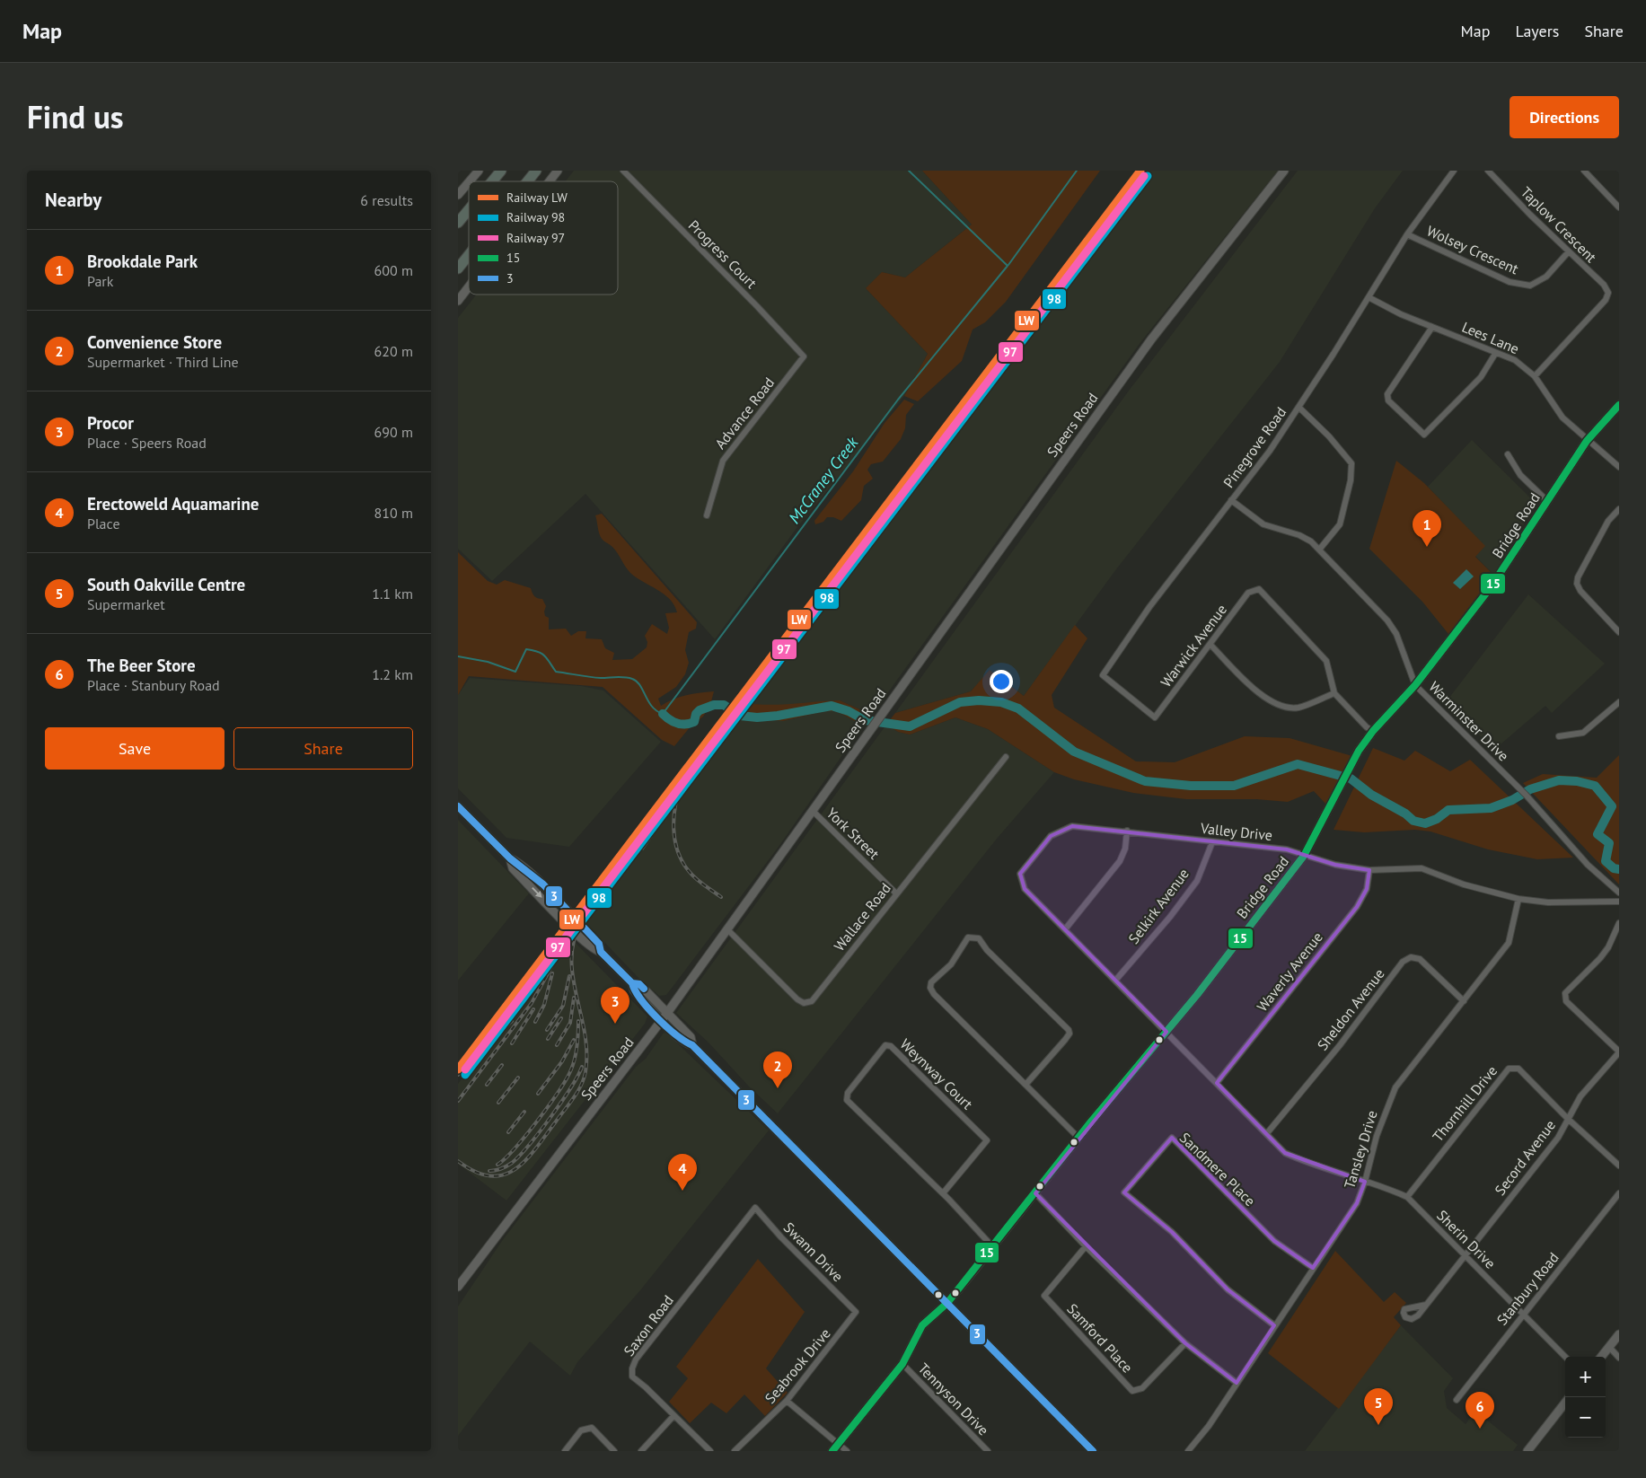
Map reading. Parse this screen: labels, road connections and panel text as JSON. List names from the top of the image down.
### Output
{
  "streets": {
    "main road": ["Speers Road", "Bridge Road"],
    "street": [
      "Taplow Crescent",
      "Wolsey Crescent",
      "Progress Court",
      "Lees Lane",
      "Advance Road",
      "Pinegrove Road",
      "Warwick Avenue",
      "Warminster Drive",
      "Valley Drive",
      "York Street",
      "Selkirk Avenue",
      "Wallace Road",
      "Waverly Avenue",
      "Sheldon Avenue",
      "Weynway Court",
      "Thornhill Drive",
      "Tansley Drive",
      "Secord Avenue",
      "Sandmere Place",
      "Sherin Drive",
      "Swann Drive",
      "Stanbury Road",
      "Saxon Road",
      "Samford Place",
      "Seabrook Drive",
      "Tennyson Drive"
    ]
  },
  "crossings": [
    ["Taplow Crescent", "Wolsey Crescent"],
    ["Taplow Crescent", "Lees Lane"],
    ["Wolsey Crescent", "Pinegrove Road"],
    ["Progress Court", "Advance Road"],
    ["Lees Lane", "Pinegrove Road"],
    ["Lees Lane", "Bridge Road"],
    ["Speers Road", "York Street"],
    ["Speers Road", "Wallace Road"],
    ["Pinegrove Road", "Warwick Avenue"],
    ["Pinegrove Road", "Warminster Drive"],
    ["Bridge Road", "Warminster Drive"],
    ["Bridge Road", "Valley Drive"],
    ["Bridge Road", "Weynway Court"],
    ["Bridge Road", "Sherin Drive"],
    ["Bridge Road", "Tennyson Drive"],
    ["Valley Drive", "Selkirk Avenue"],
    ["Valley Drive", "Waverly Avenue"],
    ["Valley Drive", "Tansley Drive"],
    ["Valley Drive", "Sherin Drive"],
    ["York Street", "Wallace Road"],
    ["Selkirk Avenue", "Sherin Drive"],
    ["Waverly Avenue", "Sherin Drive"],
    ["Sheldon Avenue", "Tansley Drive"],
    ["Sheldon Avenue", "Sherin Drive"],
    ["Thornhill Drive", "Secord Avenue"],
    ["Thornhill Drive", "Sherin Drive"],
    ["Tansley Drive", "Sandmere Place"],
    ["Tansley Drive", "Sherin Drive"],
    ["Secord Avenue", "Sherin Drive"],
    ["Sherin Drive", "Stanbury Road"],
    ["Swann Drive", "Saxon Road"],
    ["Swann Drive", "Seabrook Drive"]
  ],
  "water": ["McCraney Creek"],
  "lines": [
    "rail line LW",
    "rail line 98",
    "rail line 97",
    "transit line 15",
    "transit line 3"
  ],
  "legend": [
    "Railway LW",
    "Railway 98",
    "Railway 97",
    "15",
    "3"
  ],
  "page": {
    "header": "Map",
    "nav": ["Map", "Layers", "Share"],
    "title": "Find us",
    "buttons": [
      "Directions",
      ["Save", "Share"]
    ],
    "heading": ["Nearby", "6 results"],
    "list": [
      {
        "mark": "1",
        "name": "Brookdale Park",
        "note": "Park",
        "value": "600 m"
      },
      {
        "mark": "2",
        "name": "Convenience Store",
        "note": "Supermarket · Third Line",
        "value": "620 m"
      },
      {
        "mark": "3",
        "name": "Procor",
        "note": "Place · Speers Road",
        "value": "690 m"
      },
      {
        "mark": "4",
        "name": "Erectoweld Aquamarine",
        "note": "Place",
        "value": "810 m"
      },
      {
        "mark": "5",
        "name": "South Oakville Centre",
        "note": "Supermarket",
        "value": "1.1 km"
      },
      {
        "mark": "6",
        "name": "The Beer Store",
        "note": "Place · Stanbury Road",
        "value": "1.2 km"
      }
    ],
    "pins": [
      "1",
      "3",
      "2",
      "4",
      "5",
      "6"
    ],
    "map_buttons": ["+", "−"]
  }
}
